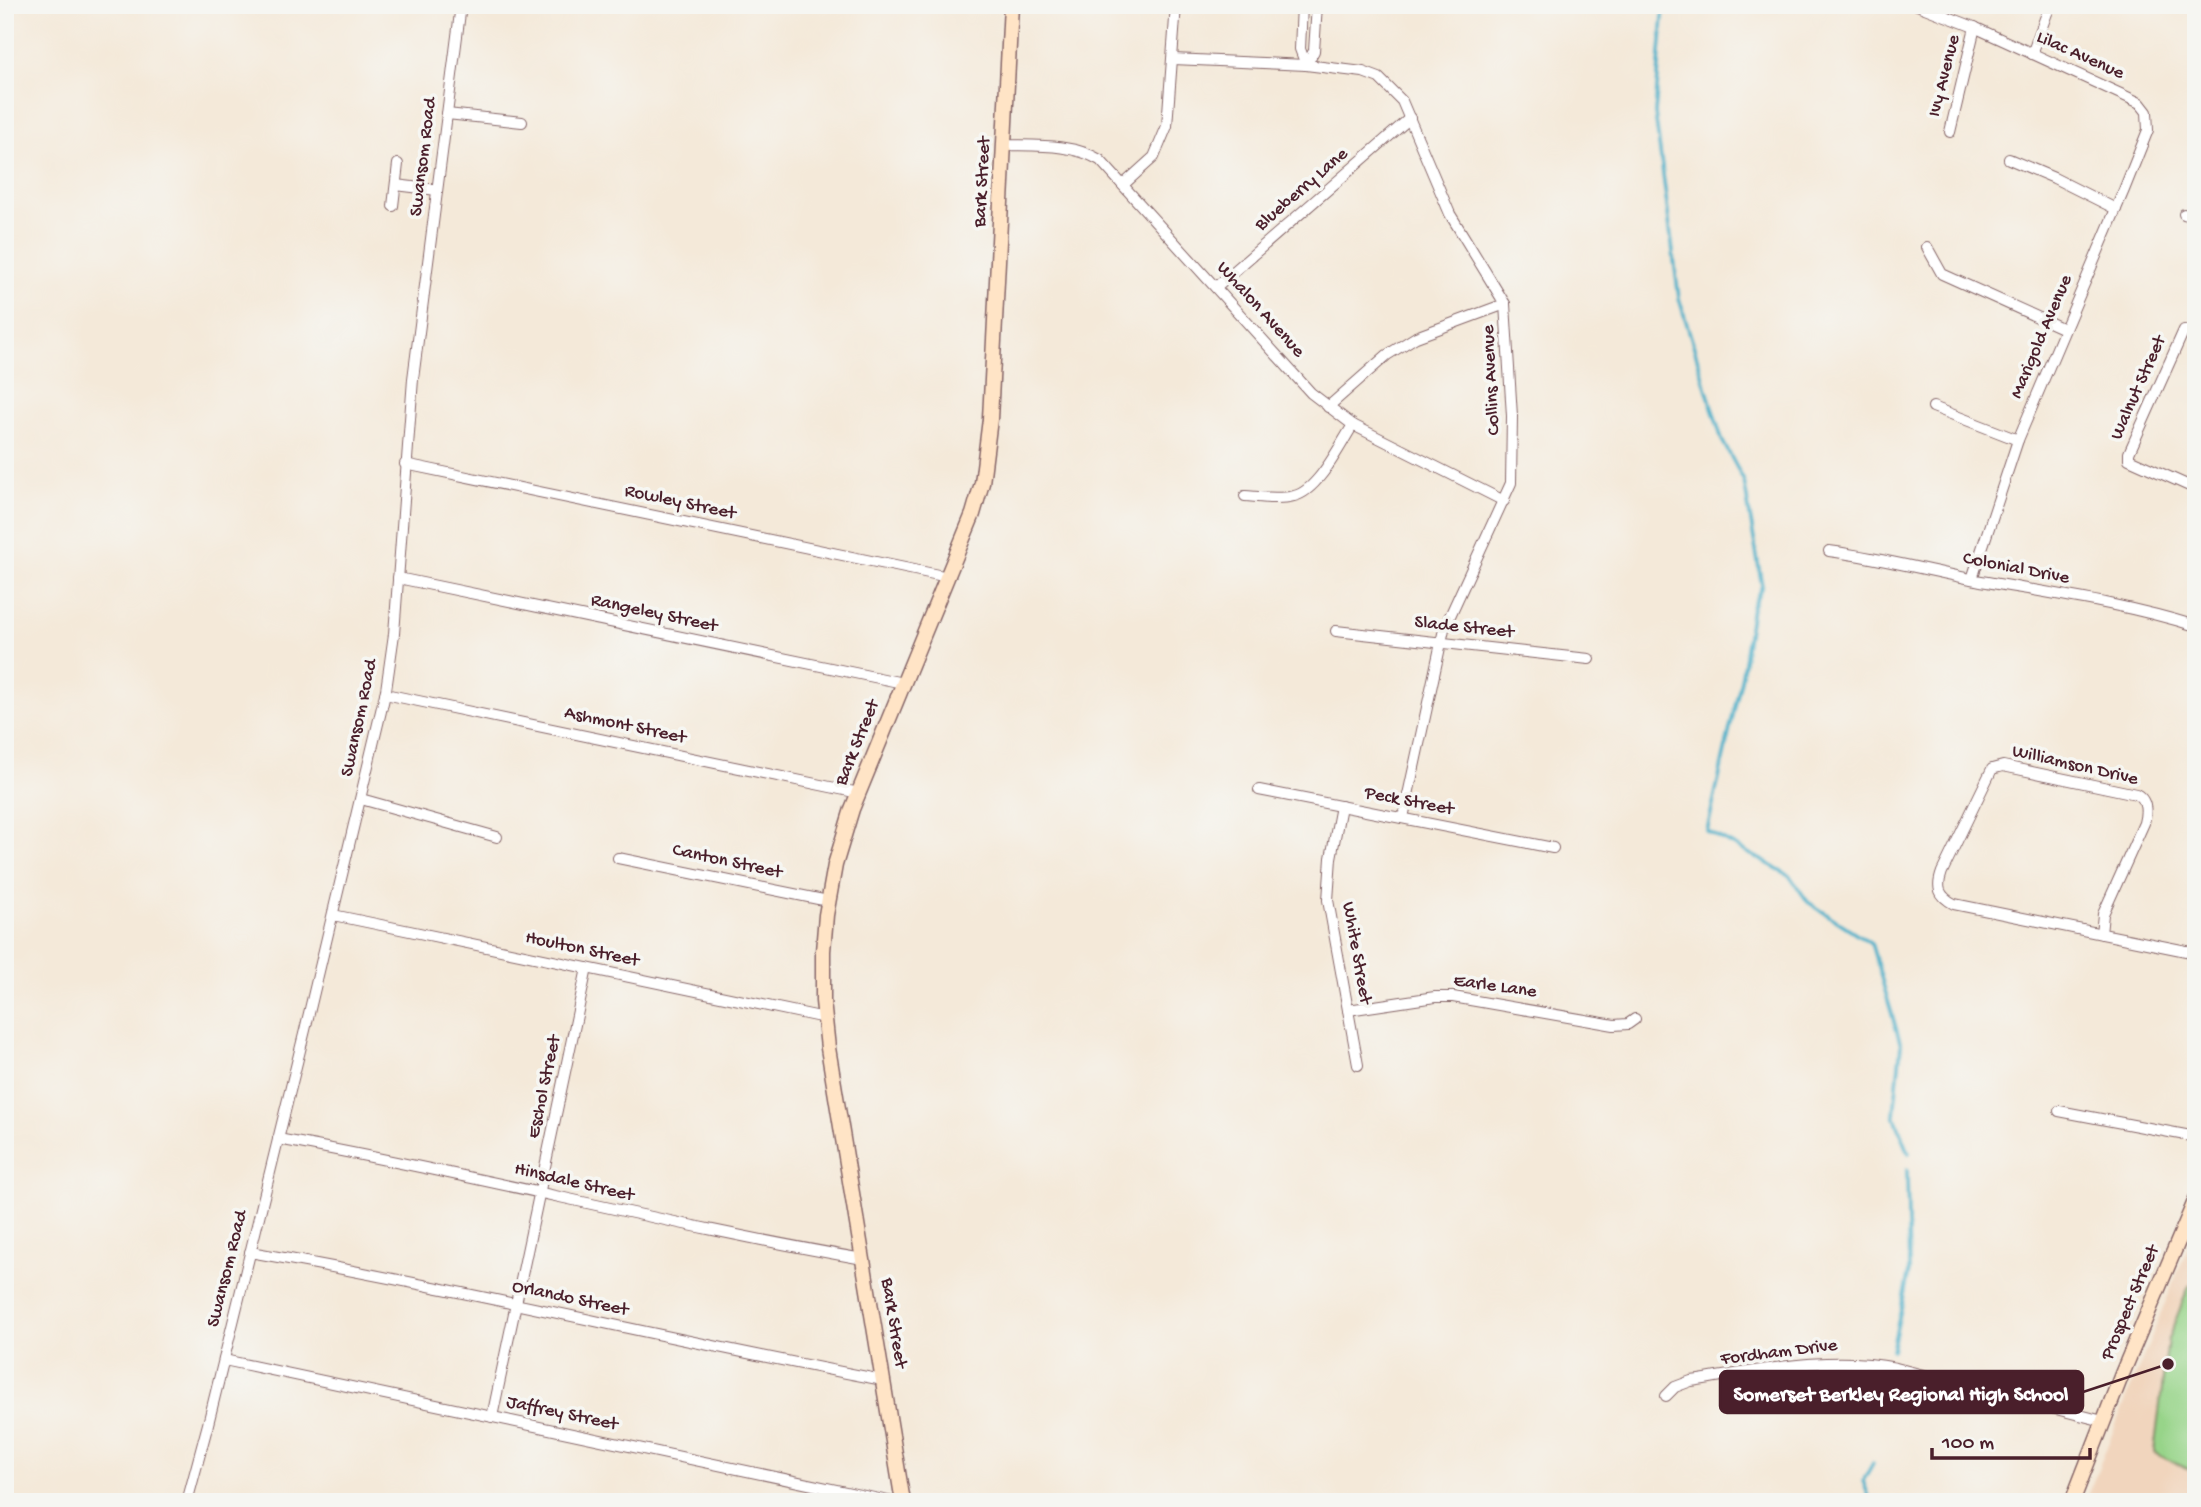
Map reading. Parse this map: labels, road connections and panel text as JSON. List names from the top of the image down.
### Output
{
  "streets": {
    "main road": ["Bark Street", "Prospect Street"],
    "street": [
      "Lilac Avenue",
      "Ivy Avenue",
      "Swansom Road",
      "Blueberry Lane",
      "Whalon Avenue",
      "Marigold Avenue",
      "Collins Avenue",
      "Walnut Street",
      "Rowley Street",
      "Colonial Drive",
      "Rangeley Street",
      "Slade Street",
      "Ashmont Street",
      "Williamson Drive",
      "Peck Street",
      "Canton Street",
      "Houlton Street",
      "White Street",
      "Earle Lane",
      "Eschol Street",
      "Hinsdale Street",
      "Orlando Street",
      "Fordham Drive",
      "Jaffrey Street"
    ]
  },
  "crossings": [
    ["Lilac Avenue", "Ivy Avenue"],
    ["Lilac Avenue", "Marigold Avenue"],
    ["Swansom Road", "Rowley Street"],
    ["Swansom Road", "Rangeley Street"],
    ["Swansom Road", "Ashmont Street"],
    ["Swansom Road", "Houlton Street"],
    ["Swansom Road", "Hinsdale Street"],
    ["Swansom Road", "Orlando Street"],
    ["Swansom Road", "Jaffrey Street"],
    ["Bark Street", "Whalon Avenue"],
    ["Bark Street", "Rowley Street"],
    ["Bark Street", "Rangeley Street"],
    ["Bark Street", "Ashmont Street"],
    ["Bark Street", "Canton Street"],
    ["Bark Street", "Houlton Street"],
    ["Bark Street", "Hinsdale Street"],
    ["Bark Street", "Orlando Street"],
    ["Blueberry Lane", "Whalon Avenue"],
    ["Blueberry Lane", "Collins Avenue"],
    ["Whalon Avenue", "Collins Avenue"],
    ["Marigold Avenue", "Colonial Drive"],
    ["Collins Avenue", "Slade Street"],
    ["Collins Avenue", "Peck Street"],
    ["Peck Street", "White Street"],
    ["Houlton Street", "Eschol Street"],
    ["White Street", "Earle Lane"],
    ["Eschol Street", "Hinsdale Street"],
    ["Eschol Street", "Orlando Street"],
    ["Eschol Street", "Jaffrey Street"],
    ["Prospect Street", "Fordham Drive"]
  ],
  "places": ["Somerset Berkley Regional High School"],
  "scale_bar": "100 m"
}
